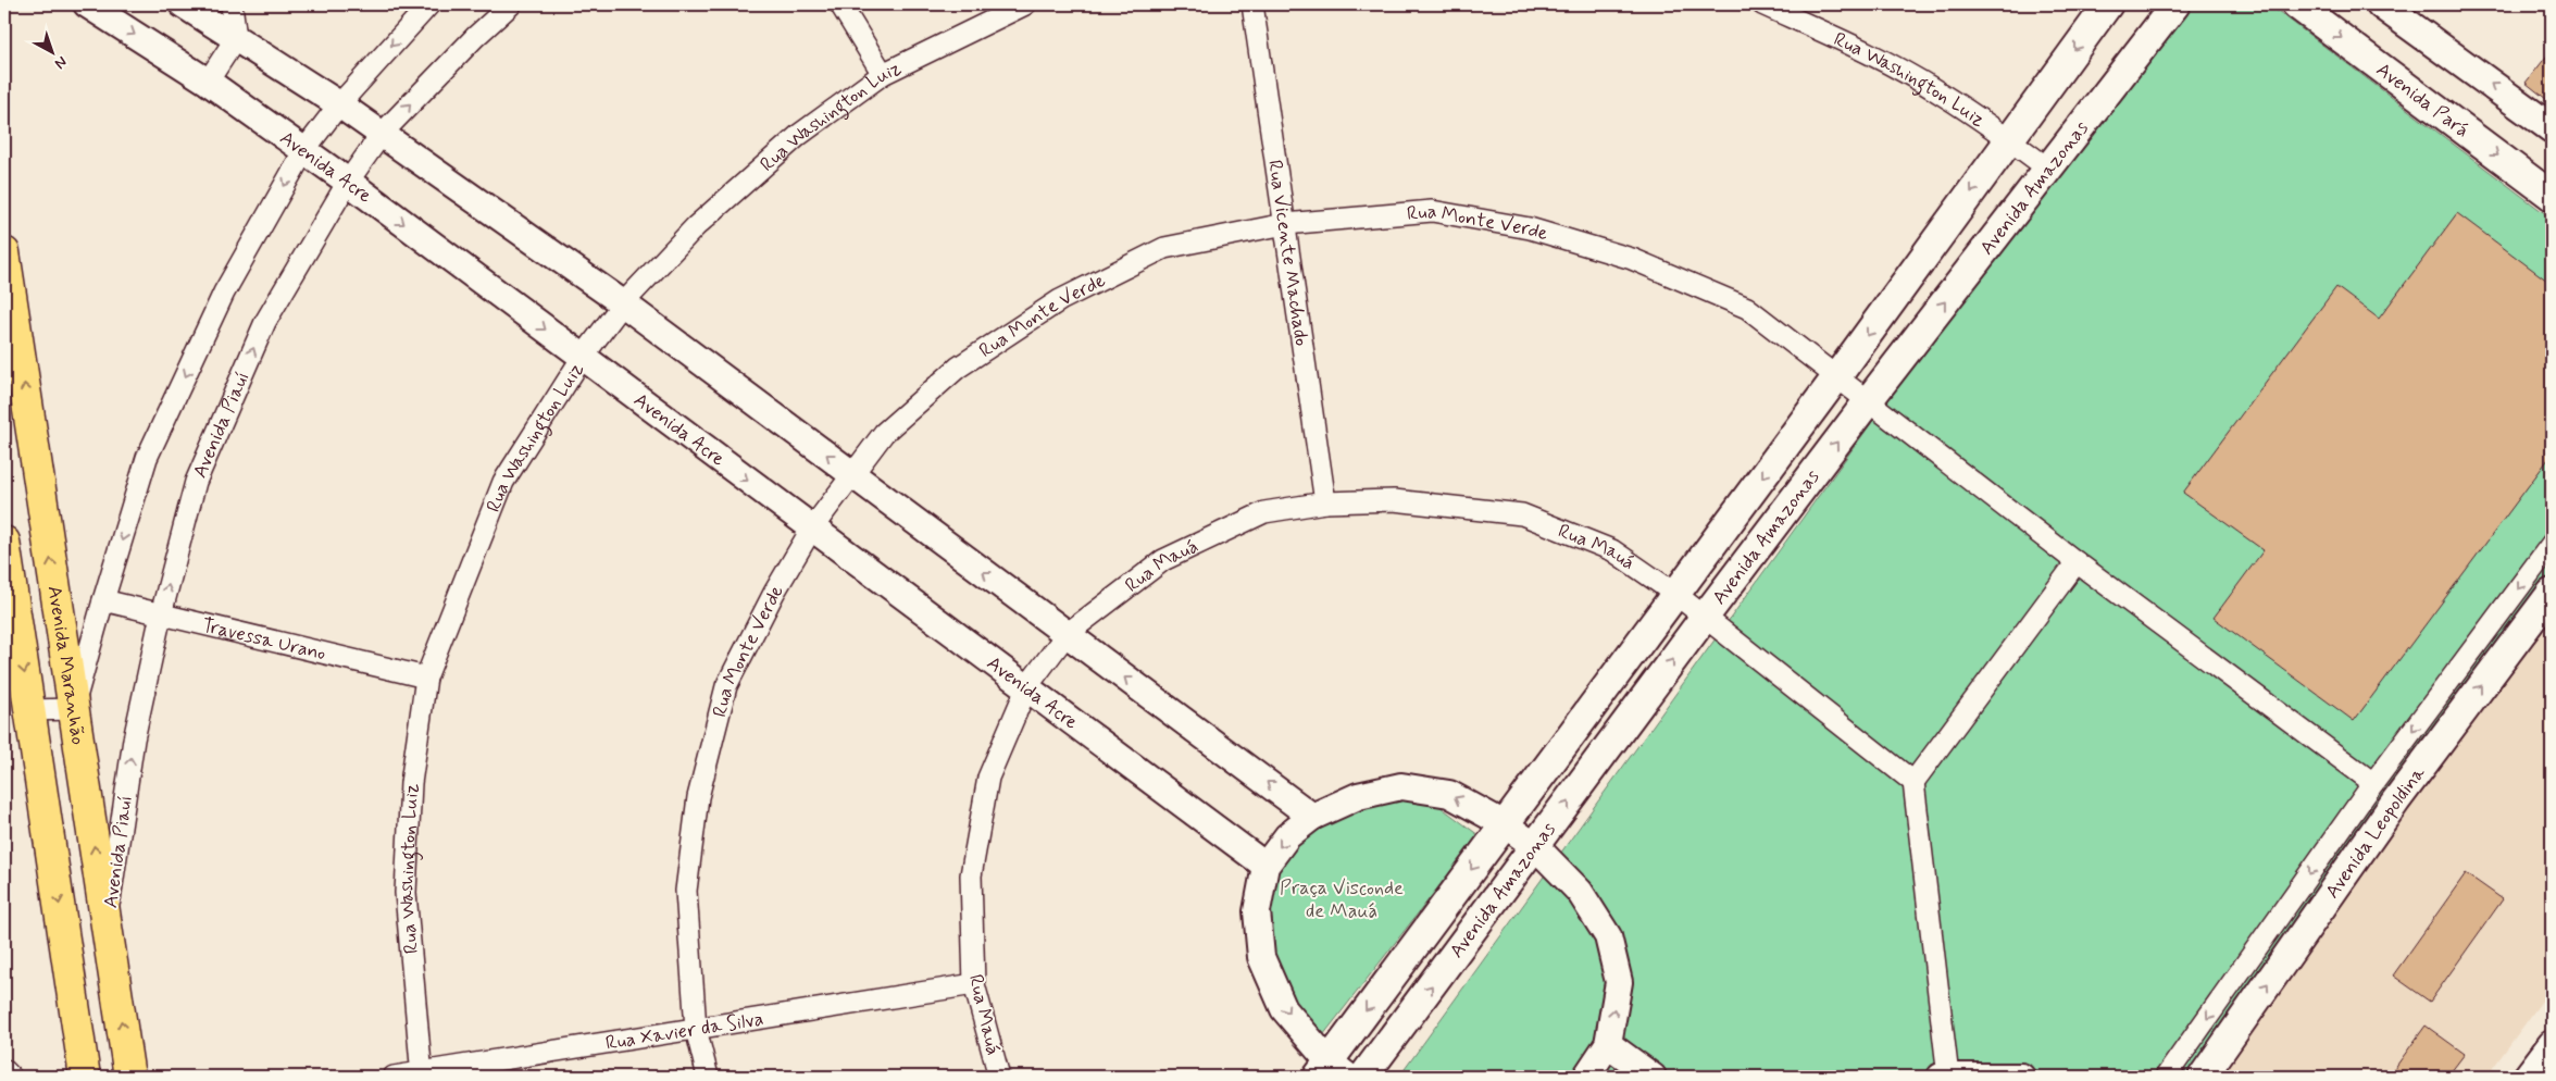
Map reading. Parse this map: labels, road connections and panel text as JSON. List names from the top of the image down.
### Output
{
  "streets": {
    "main road": [
      "Avenida Pará",
      "Avenida Amazonas",
      "Avenida Maranhão",
      "Avenida Leopoldina"
    ],
    "street": [
      "Rua Washington Luiz",
      "Avenida Acre",
      "Rua Monte Verde",
      "Rua Vicente Machado",
      "Avenida Piauí",
      "Rua Mauá",
      "Travessa Urano",
      "Rua Xavier da Silva"
    ]
  },
  "crossings": [
    ["Rua Washington Luiz", "Avenida Acre"],
    ["Rua Washington Luiz", "Avenida Amazonas"],
    ["Rua Washington Luiz", "Travessa Urano"],
    ["Rua Washington Luiz", "Rua Xavier da Silva"],
    ["Avenida Acre", "Rua Monte Verde"],
    ["Avenida Acre", "Avenida Piauí"],
    ["Avenida Acre", "Rua Mauá"],
    ["Avenida Amazonas", "Rua Monte Verde"],
    ["Avenida Amazonas", "Rua Mauá"],
    ["Rua Monte Verde", "Rua Vicente Machado"],
    ["Rua Monte Verde", "Rua Xavier da Silva"],
    ["Rua Vicente Machado", "Rua Mauá"],
    ["Avenida Piauí", "Travessa Urano"],
    ["Avenida Piauí", "Avenida Maranhão"],
    ["Rua Mauá", "Rua Xavier da Silva"]
  ],
  "one_way": ["Avenida Leopoldina"],
  "parks": ["Praça Visconde de Mauá"],
  "north": "bottom right"
}
